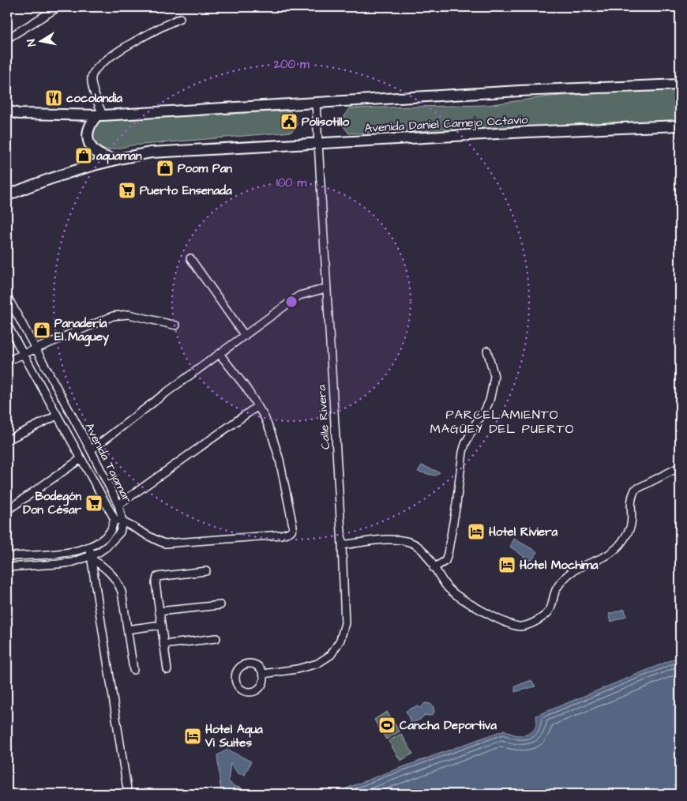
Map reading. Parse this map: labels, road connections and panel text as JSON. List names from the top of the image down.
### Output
{
  "streets": {
    "main road": ["Avenida Daniel Camejo Octavio"],
    "street": ["Calle Rivera", "Avenida Tajamar"]
  },
  "crossings": [
    ["Avenida Daniel Camejo Octavio", "Calle Rivera"]
  ],
  "districts": ["PARCELAMIENTO MAGÜEY DEL PUERTO"],
  "places": {
    "restaurant": ["cocolandia"],
    "public building": ["Polisotillo"],
    "shop": ["aquaman", "Poom Pan", "Panadería El Maguey"],
    "supermarket": ["Puerto Ensenada", "Bodegón Don César"],
    "hotel": ["Hotel Riviera", "Hotel Mochima", "Hotel Aqua Vi Suites"],
    "sports": ["Cancha Deportiva"]
  },
  "north": "left",
  "rings": ["200 m", "100 m"]
}
